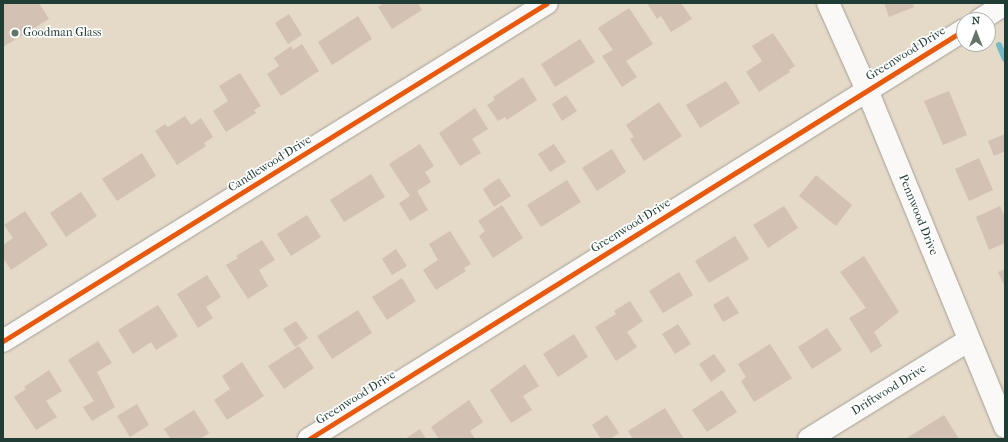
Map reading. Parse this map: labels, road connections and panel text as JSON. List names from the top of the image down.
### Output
{
  "streets": {
    "street": [
      "Greenwood Drive",
      "Candlewood Drive",
      "Pennwood Drive",
      "Driftwood Drive"
    ]
  },
  "crossings": [
    ["Greenwood Drive", "Pennwood Drive"],
    ["Pennwood Drive", "Driftwood Drive"]
  ],
  "places": ["Goodman Glass"],
  "north": "top"
}
